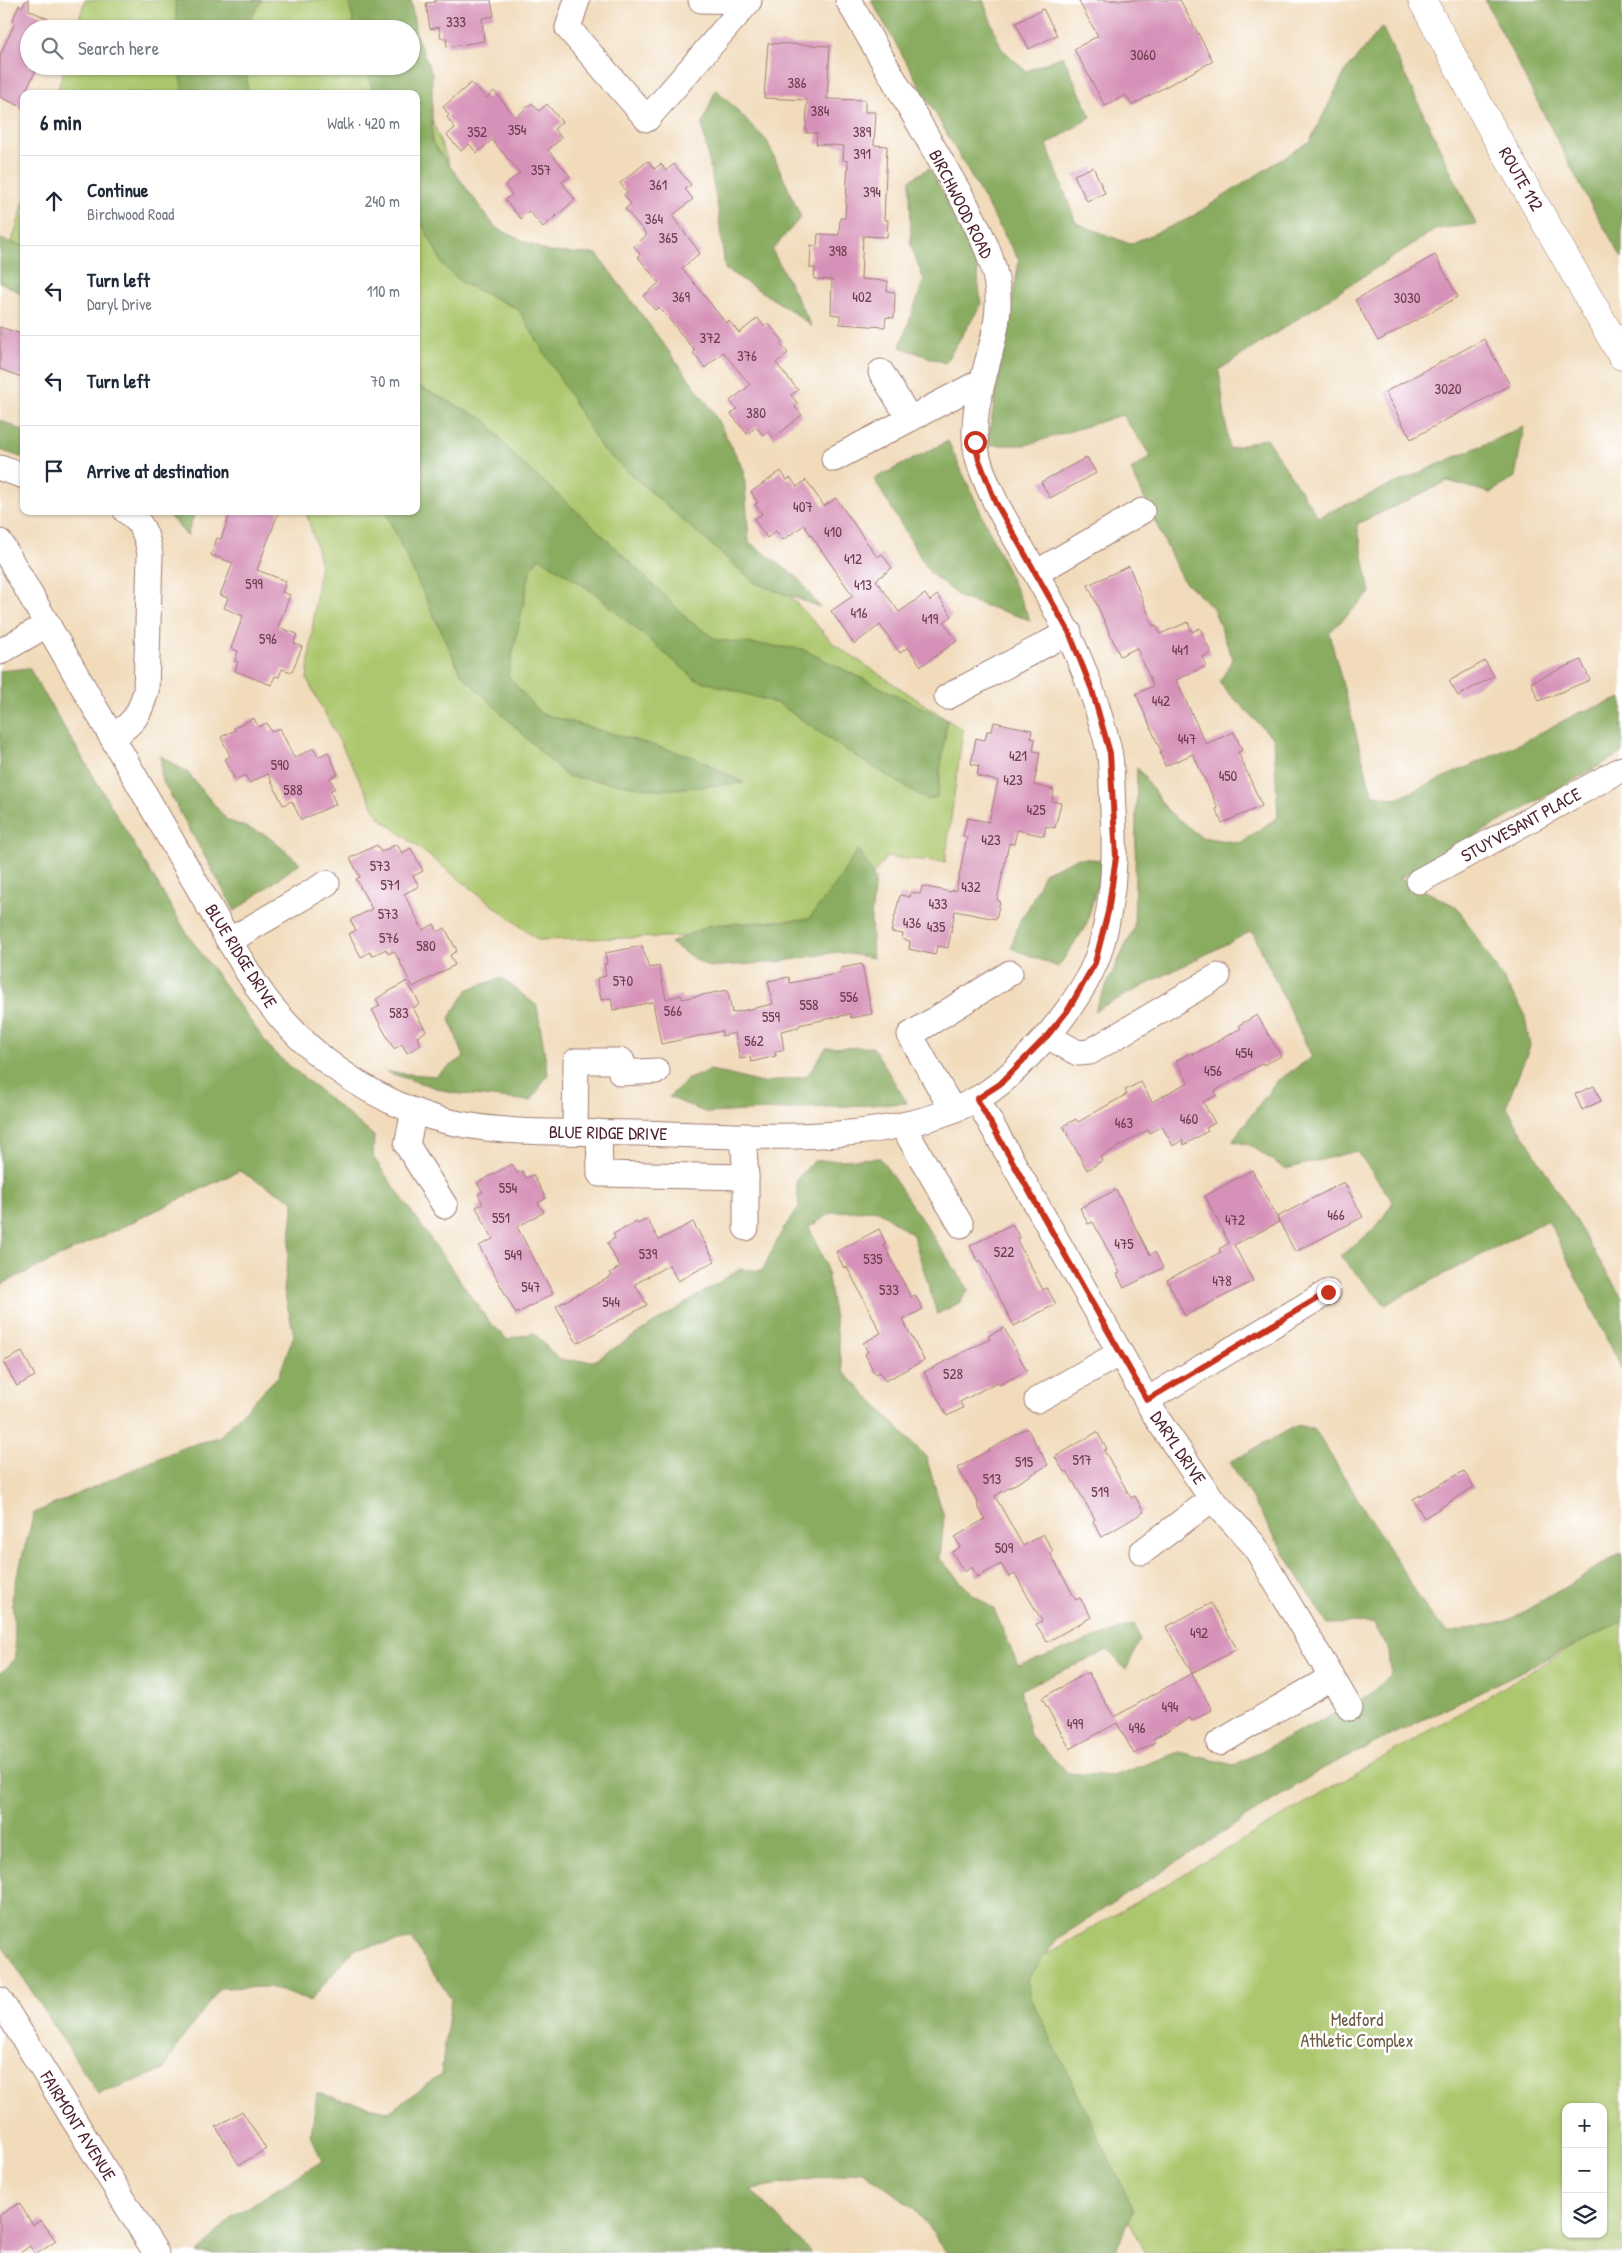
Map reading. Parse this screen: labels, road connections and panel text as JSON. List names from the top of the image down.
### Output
{
  "streets": {
    "main road": ["ROUTE 112"],
    "street": [
      "BIRCHWOOD ROAD",
      "STUYVESANT PLACE",
      "BLUE RIDGE DRIVE",
      "DARYL DRIVE",
      "FAIRMONT AVENUE"
    ]
  },
  "crossings": [
    ["BIRCHWOOD ROAD", "BLUE RIDGE DRIVE"],
    ["BIRCHWOOD ROAD", "DARYL DRIVE"],
    ["BLUE RIDGE DRIVE", "DARYL DRIVE"]
  ],
  "parks": ["Medford Athletic Complex"],
  "house_numbers": [
    "333",
    "3060",
    "386",
    "384",
    "354",
    "352",
    "389",
    "391",
    "357",
    "361",
    "394",
    "364",
    "365",
    "398",
    "369",
    "402",
    "3030",
    "372",
    "376",
    "3020",
    "380",
    "407",
    "410",
    "412",
    "599",
    "413",
    "416",
    "419",
    "596",
    "441",
    "442",
    "447",
    "421",
    "590",
    "450",
    "423",
    "588",
    "425",
    "423",
    "573",
    "571",
    "432",
    "433",
    "573",
    "436",
    "435",
    "576",
    "580",
    "570",
    "556",
    "558",
    "566",
    "583",
    "559",
    "562",
    "454",
    "456",
    "460",
    "463",
    "554",
    "466",
    "551",
    "472",
    "475",
    "522",
    "539",
    "549",
    "535",
    "478",
    "547",
    "533",
    "544",
    "528",
    "517",
    "515",
    "513",
    "519",
    "509",
    "492",
    "494",
    "499",
    "496"
  ],
  "page": {
    "search": "Search here",
    "heading": ["6 min", "Walk · 420 m"],
    "list": [
      ["Continue", "Birchwood Road", "240 m"],
      ["Turn left", "Daryl Drive", "110 m"],
      ["Turn left", "70 m"],
      "Arrive at destination"
    ],
    "map_buttons": ["+", "−"]
  }
}
